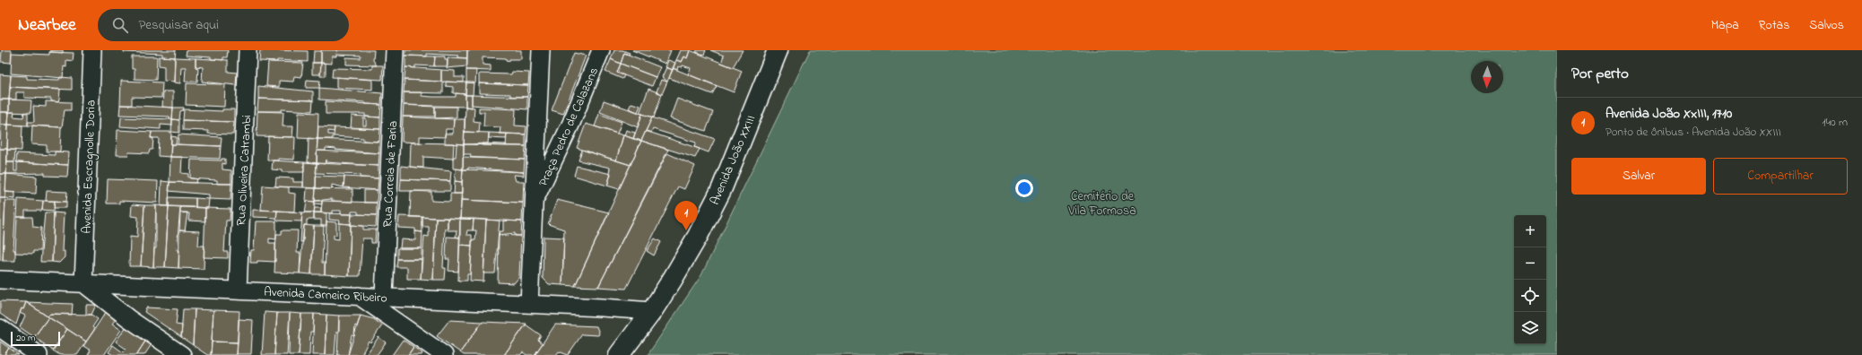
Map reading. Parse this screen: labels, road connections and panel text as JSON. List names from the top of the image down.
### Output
{
  "streets": {
    "main road": ["Avenida João XXIII"],
    "street": [
      "Praça Pedro de Calazans",
      "Avenida Escragnolle Doria",
      "Rua Oliveira Catrambi",
      "Rua Correia de Faria",
      "Avenida Carneiro Ribeiro"
    ]
  },
  "crossings": [
    ["Avenida João XXIII", "Avenida Carneiro Ribeiro"],
    ["Avenida Escragnolle Doria", "Avenida Carneiro Ribeiro"],
    ["Rua Oliveira Catrambi", "Avenida Carneiro Ribeiro"],
    ["Rua Correia de Faria", "Avenida Carneiro Ribeiro"]
  ],
  "parks": ["Cemitério de Vila Formosa"],
  "scale_bar": "20 m",
  "north": "bottom",
  "page": {
    "header": "Nearbee",
    "search": "Pesquisar aqui",
    "nav": ["Mapa", "Rotas", "Salvos"],
    "heading": "Por perto",
    "list": [
      {
        "mark": "1",
        "name": "Avenida João XxIII, 1710",
        "note": "Ponto de ônibus · Avenida João XXIII",
        "value": "140 m"
      }
    ],
    "buttons": ["Salvar", "Compartilhar"],
    "pins": "1",
    "map_buttons": ["+", "−"],
    "scale": "20 m"
  }
}
